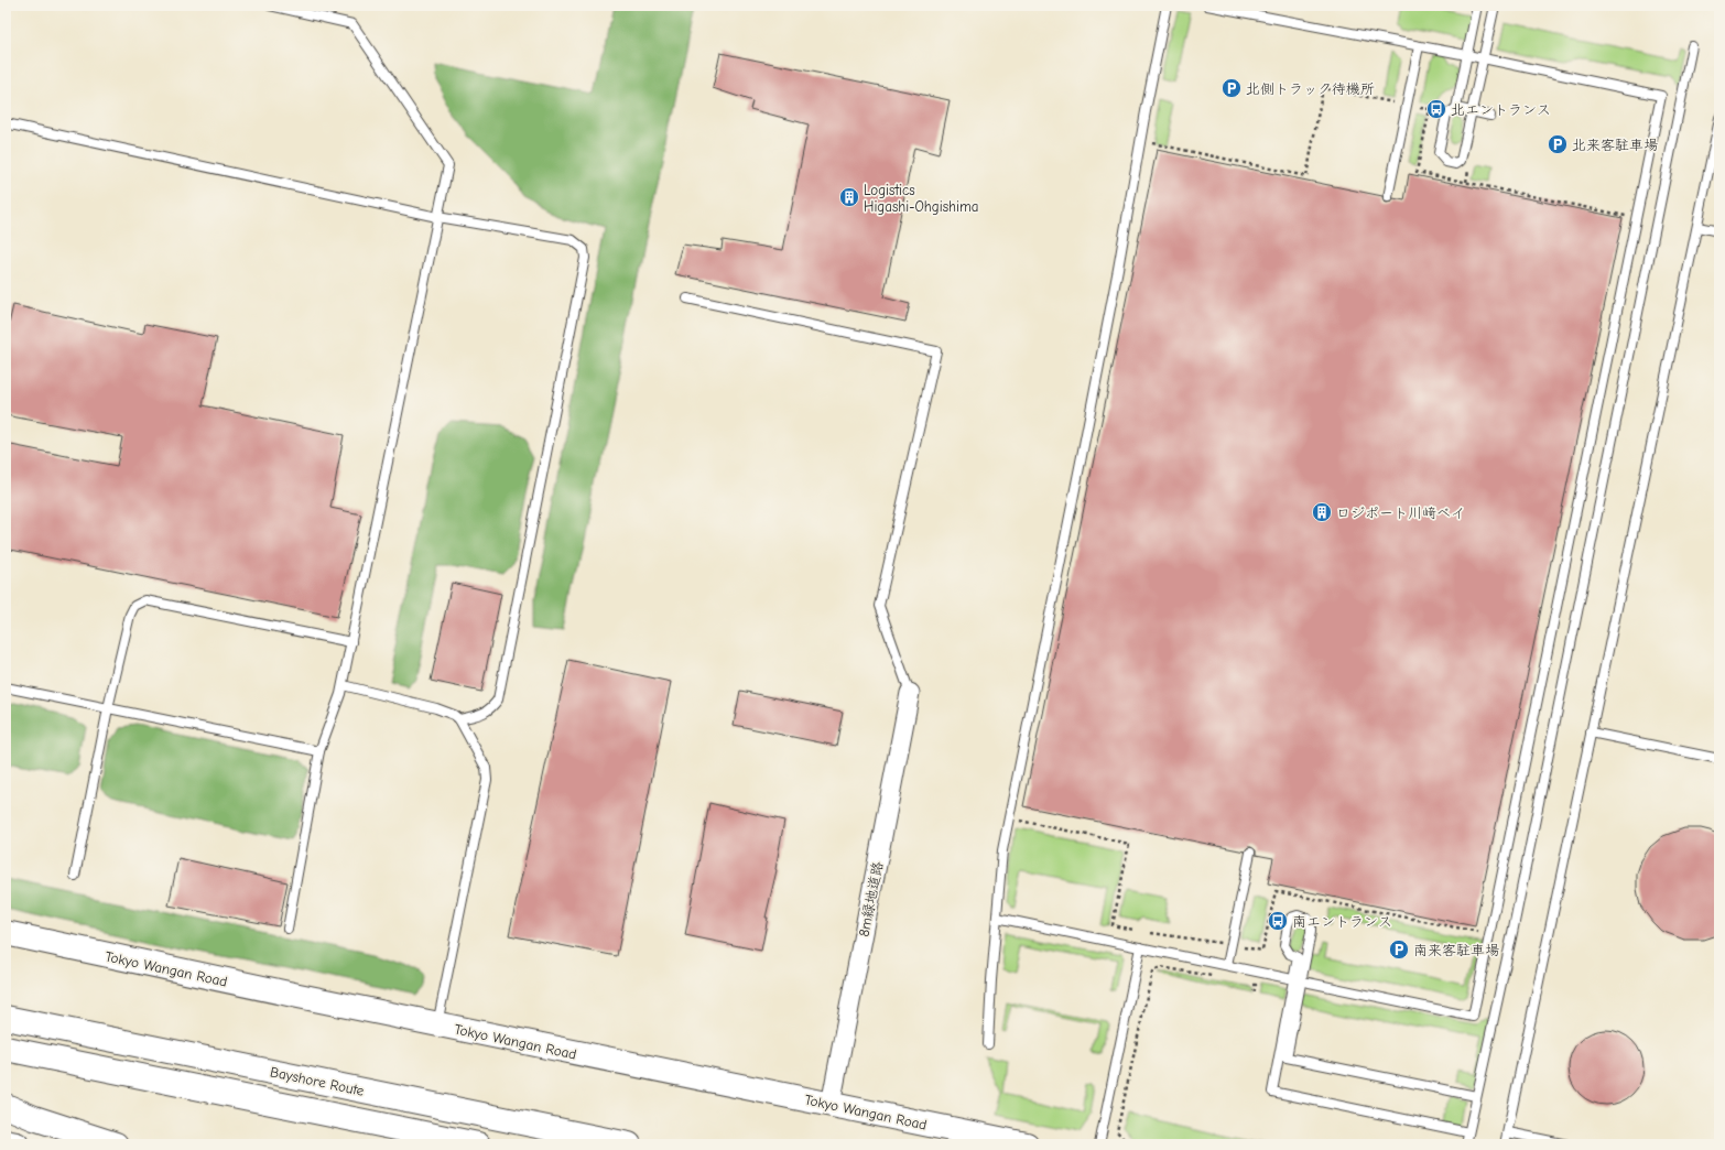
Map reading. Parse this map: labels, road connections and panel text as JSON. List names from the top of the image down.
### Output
{
  "streets": {
    "highway": ["Tokyo Wangan Road", "Bayshore Route"],
    "street": ["8m緑地道路"]
  },
  "crossings": [
    ["8m緑地道路", "Tokyo Wangan Road"]
  ],
  "places": {
    "parking": ["北側トラック待機所", "北来客駐車場", "南来客駐車場"],
    "bus stop": ["北エントランス", "南エントランス"],
    "building": ["Logistics Higashi-Ohgishima", "ロジポート川﨑ベイ"]
  }
}
